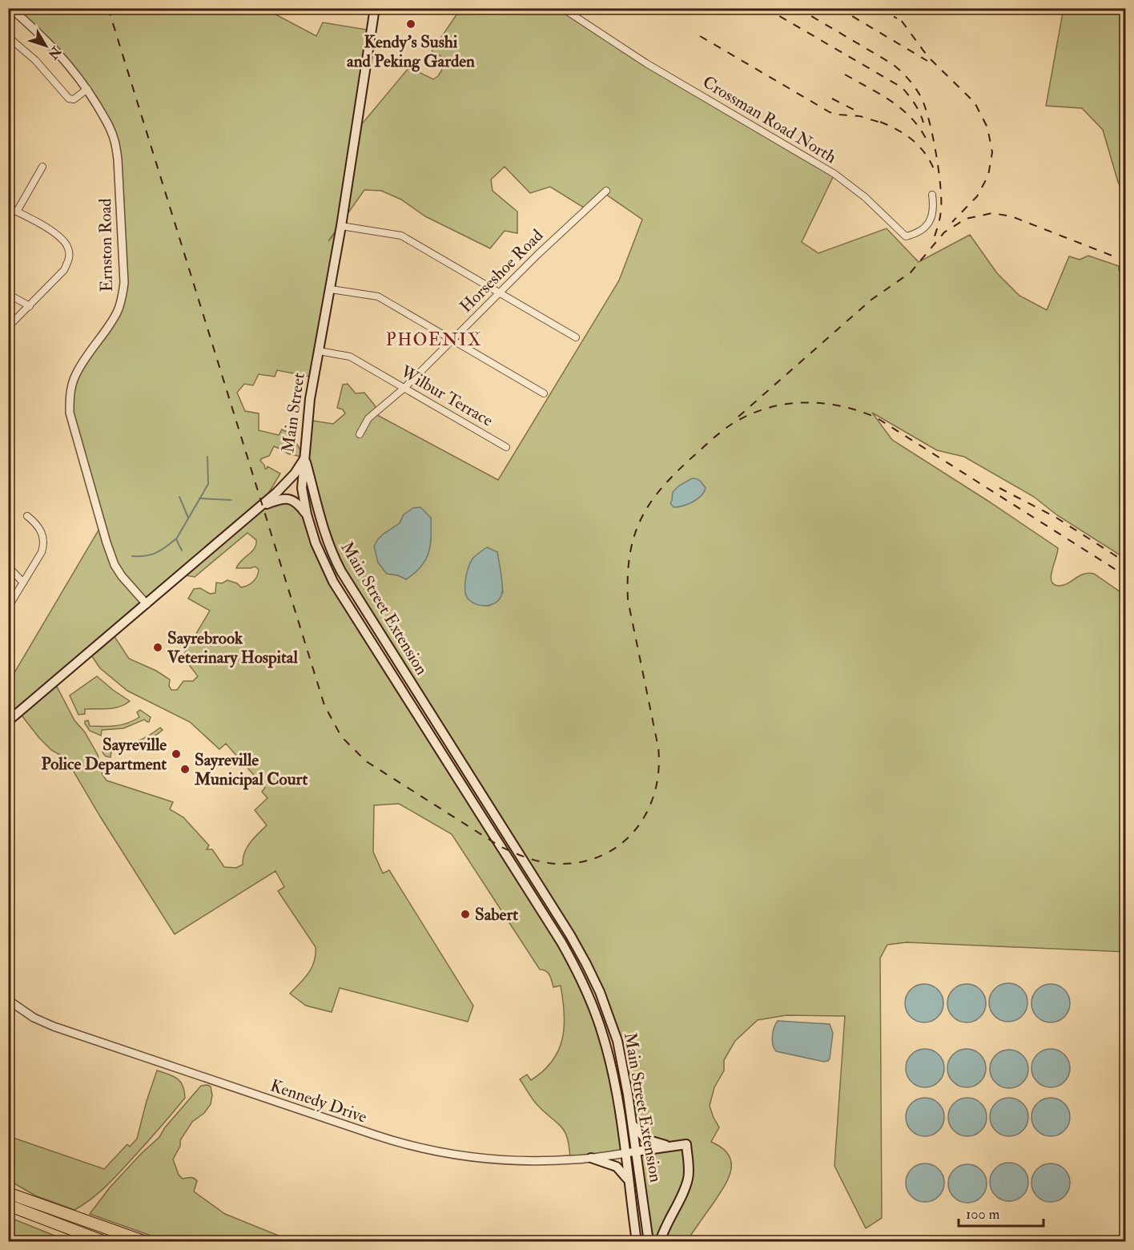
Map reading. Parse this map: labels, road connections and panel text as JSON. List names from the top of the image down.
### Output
{
  "streets": {
    "main road": ["Main Street", "Main Street Extension"],
    "street": [
      "Crossman Road North",
      "Ernston Road",
      "Horseshoe Road",
      "Wilbur Terrace",
      "Kennedy Drive"
    ]
  },
  "crossings": [
    ["Ernston Road", "Main Street"],
    ["Horseshoe Road", "Wilbur Terrace"],
    ["Wilbur Terrace", "Main Street"],
    ["Main Street", "Main Street Extension"],
    ["Main Street Extension", "Kennedy Drive"]
  ],
  "districts": ["PHOENIX"],
  "places": [
    "Kendy's Sushi and Peking Garden",
    "Sayrebrook Veterinary Hospital",
    "Sayreville Police Department",
    "Sayreville Municipal Court",
    "Sabert"
  ],
  "scale_bar": "100 m",
  "north": "bottom right"
}
